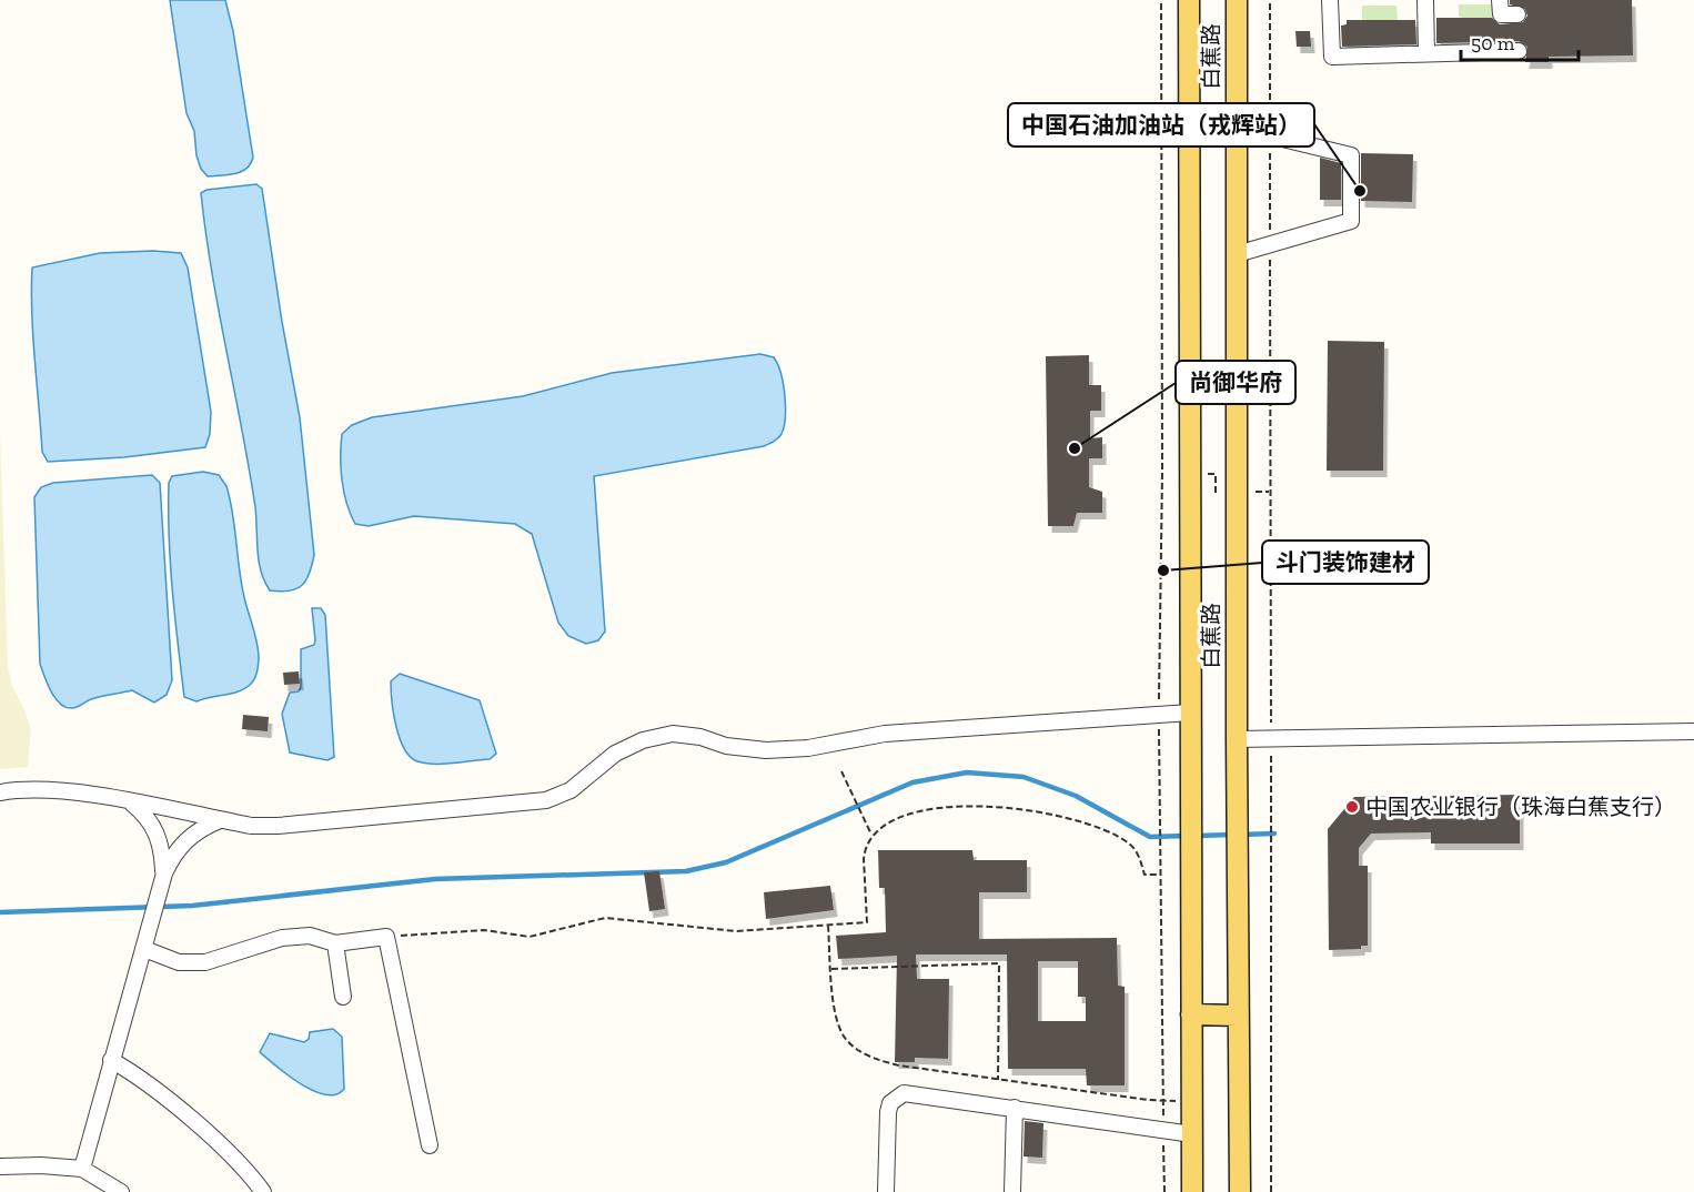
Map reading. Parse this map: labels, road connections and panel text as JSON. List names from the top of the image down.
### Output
{
  "streets": {
    "main road": ["白蕉路"]
  },
  "places": [
    "中国石油加油站（戎辉站）",
    "尚御华府",
    "斗门装饰建材",
    "中国农业银行（珠海白蕉支行）"
  ],
  "scale_bar": "50 m"
}
